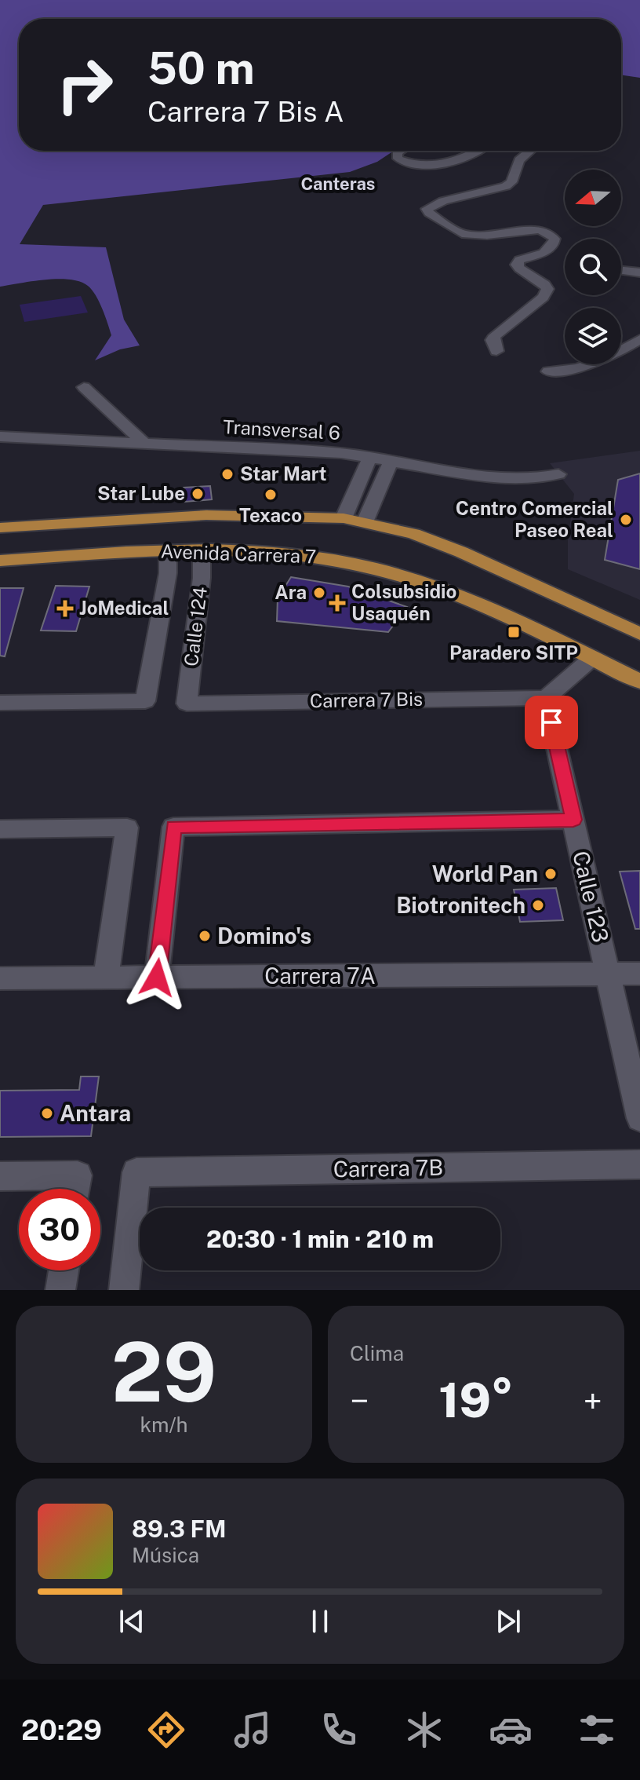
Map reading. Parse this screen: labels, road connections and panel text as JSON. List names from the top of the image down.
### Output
{
  "streets": {
    "main road": ["Avenida Carrera 7"],
    "street": [
      "Transversal 6",
      "Calle 124",
      "Carrera 7 Bis",
      "Calle 123",
      "Carrera 7A",
      "Carrera 7B"
    ]
  },
  "crossings": [
    ["Avenida Carrera 7", "Calle 124"],
    ["Calle 124", "Carrera 7 Bis"],
    ["Carrera 7 Bis", "Calle 123"],
    ["Calle 123", "Carrera 7A"]
  ],
  "districts": ["Canteras"],
  "places": {
    "other": [
      "Star Mart",
      "Star Lube",
      "Texaco",
      "Centro Comercial Paseo Real",
      "Ara",
      "World Pan",
      "Biotronitech",
      "Domino's",
      "Antara"
    ],
    "health": ["Colsubsidio Usaquén", "JoMedical"],
    "transit": ["Paradero SITP"]
  },
  "north": "left",
  "page": {
    "turn": ["50 m", "Carrera 7 Bis A"],
    "limit": "30",
    "trip": "20:30 · 1 min · 210 m",
    "tile": [
      ["29", "km/h"],
      "Clima"
    ],
    "heat": ["−", "19°", "+"],
    "song": ["89.3 FM", "Música"],
    "tabs": "20:29"
  }
}
